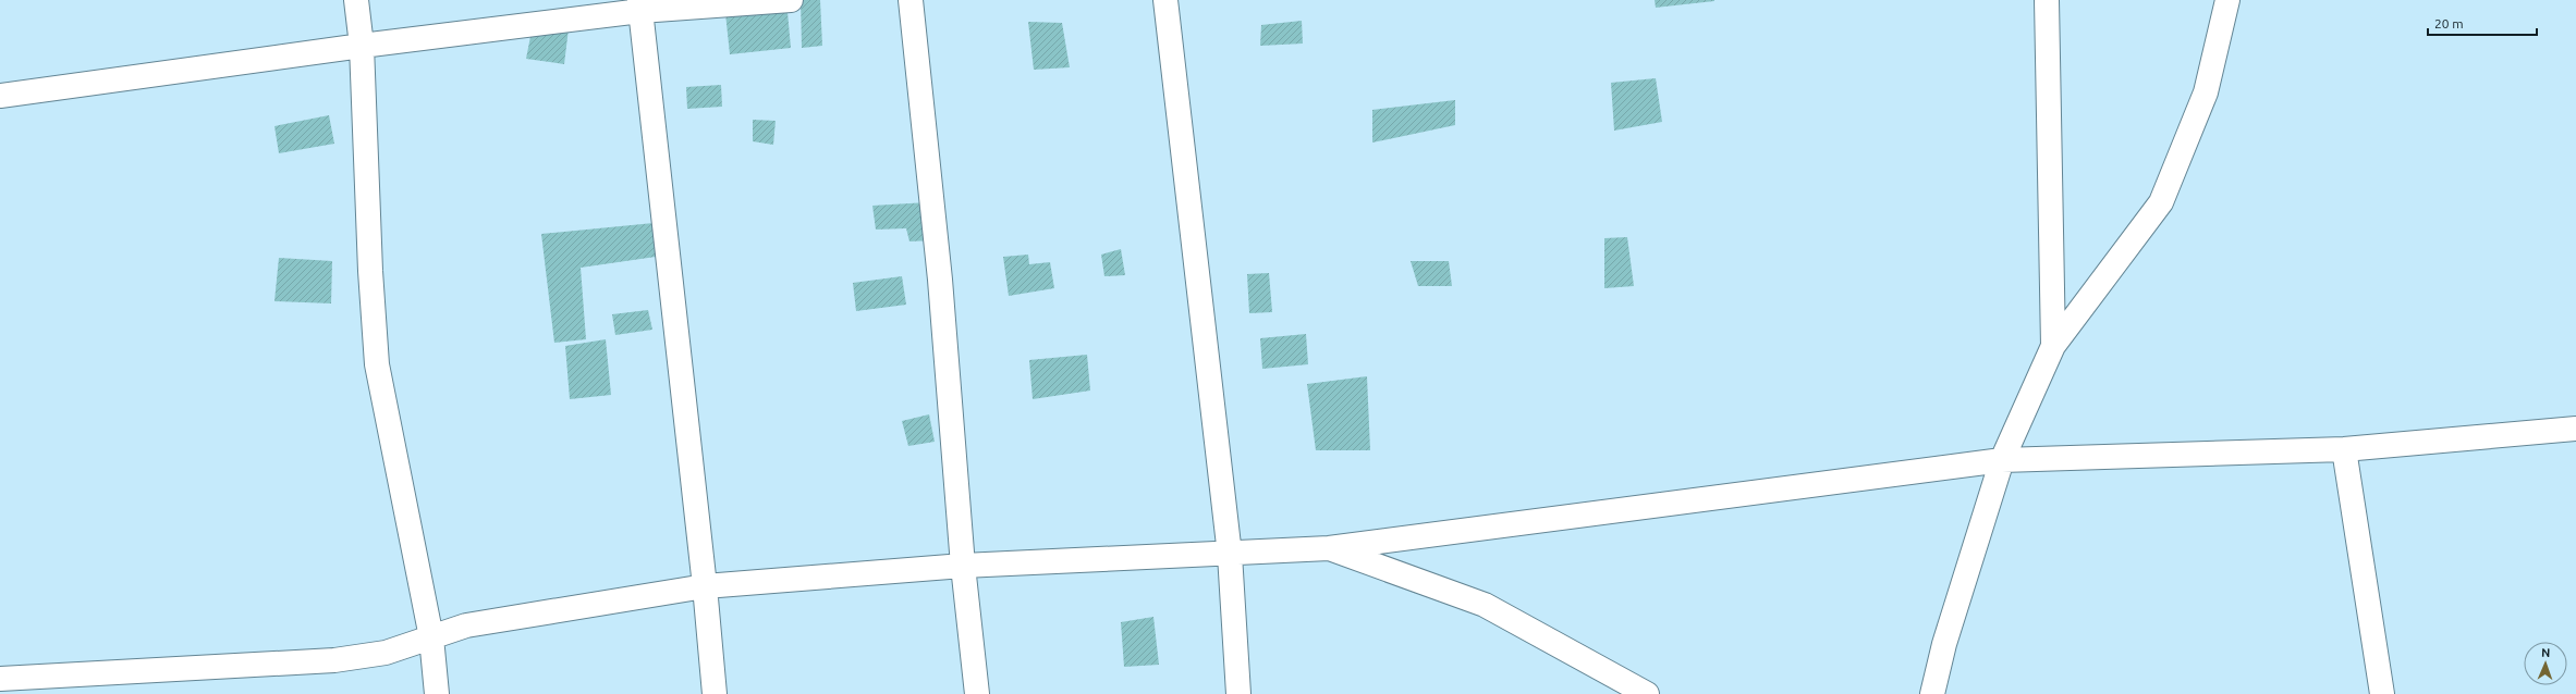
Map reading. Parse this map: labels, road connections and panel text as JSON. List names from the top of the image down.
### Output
{
  "scale_bar": "20 m",
  "north": "top"
}
